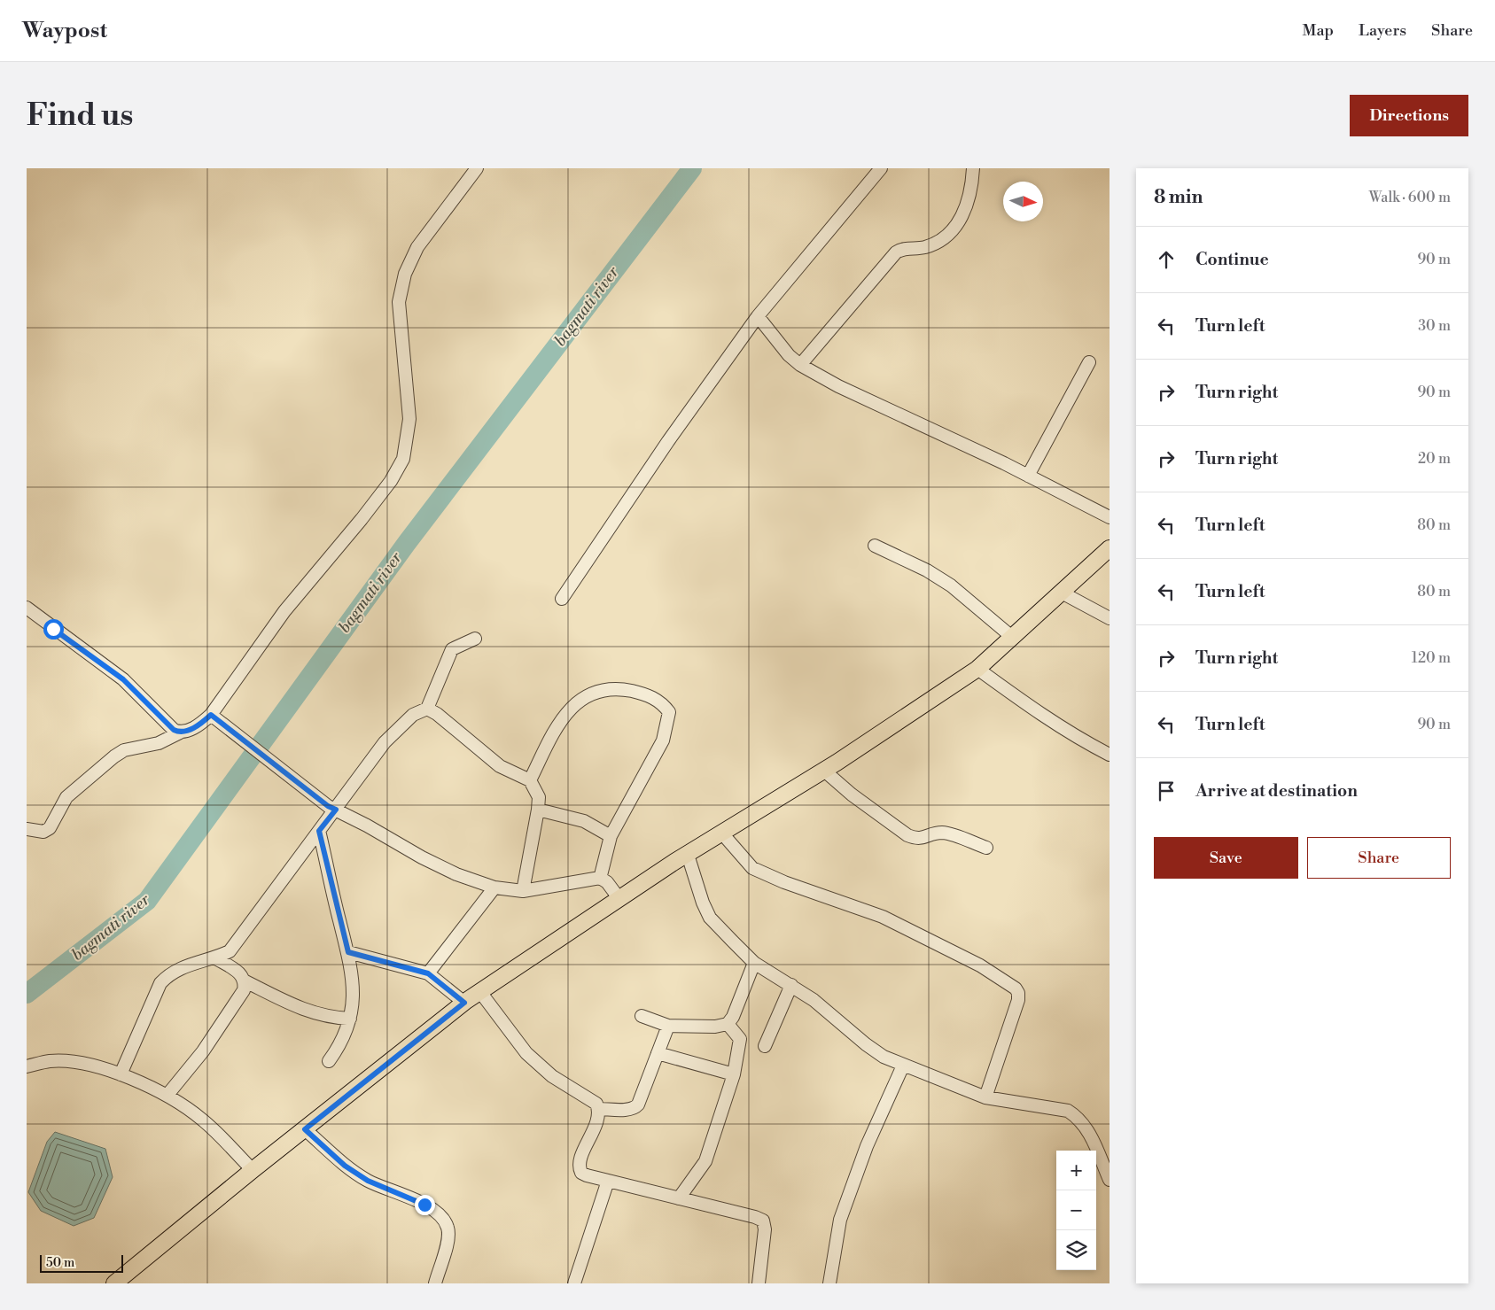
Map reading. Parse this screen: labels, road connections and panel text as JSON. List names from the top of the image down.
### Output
{
  "water": ["bagmati river"],
  "scale_bar": "50 m",
  "north": "right",
  "page": {
    "header": "Waypost",
    "nav": ["Map", "Layers", "Share"],
    "buttons": [
      "Directions",
      ["Save", "Share"]
    ],
    "title": "Find us",
    "heading": ["8 min", "Walk · 600 m"],
    "list": [
      ["Continue", "90 m"],
      ["Turn left", "30 m"],
      ["Turn right", "90 m"],
      ["Turn right", "20 m"],
      ["Turn left", "80 m"],
      ["Turn left", "80 m"],
      ["Turn right", "120 m"],
      ["Turn left", "90 m"],
      "Arrive at destination"
    ],
    "map_buttons": ["+", "−"],
    "scale": "50 m"
  }
}
